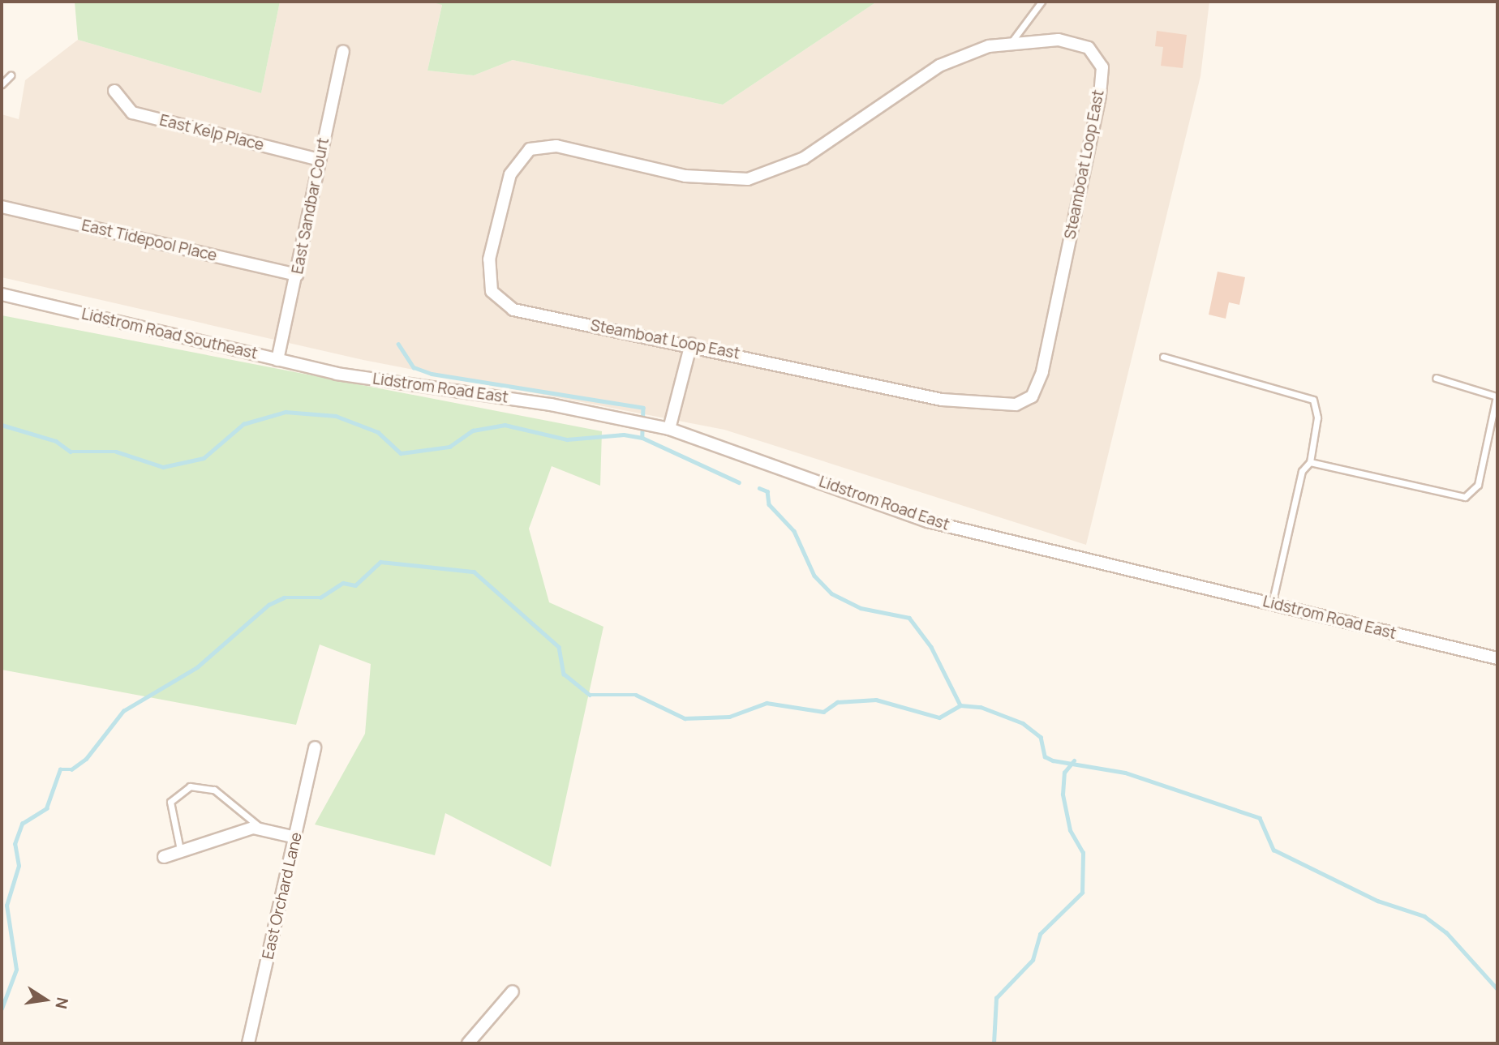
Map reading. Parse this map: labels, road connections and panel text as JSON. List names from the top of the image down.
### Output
{
  "streets": {
    "street": [
      "East Kelp Place",
      "Steamboat Loop East",
      "East Sandbar Court",
      "East Tidepool Place",
      "Lidstrom Road Southeast",
      "Lidstrom Road East",
      "East Orchard Lane"
    ]
  },
  "crossings": [
    ["East Kelp Place", "East Sandbar Court"],
    ["East Sandbar Court", "East Tidepool Place"],
    ["East Sandbar Court", "Lidstrom Road Southeast"],
    ["Lidstrom Road Southeast", "Lidstrom Road East"]
  ],
  "north": "right"
}
